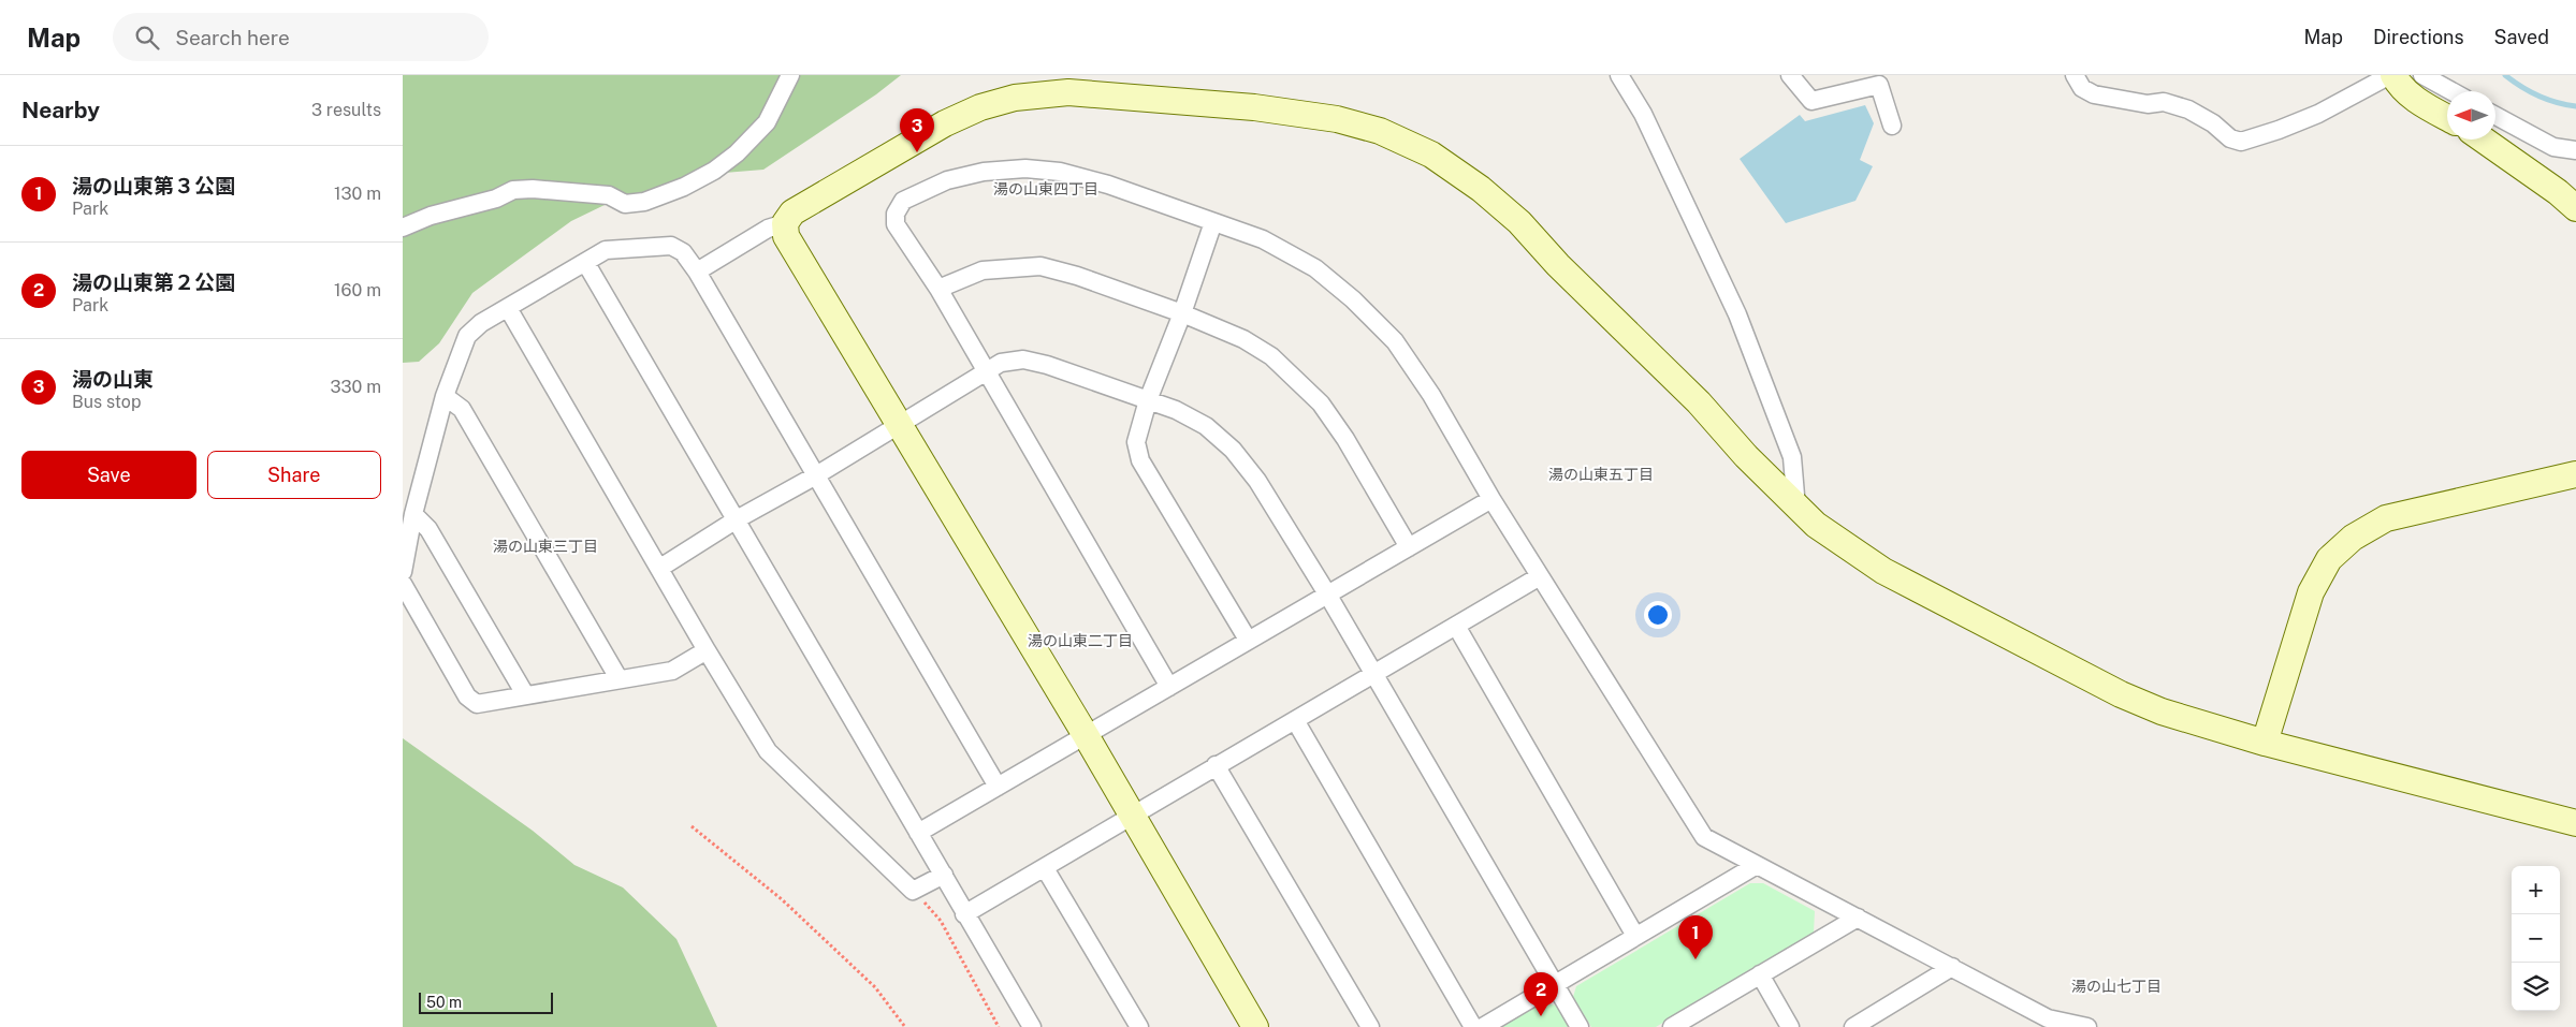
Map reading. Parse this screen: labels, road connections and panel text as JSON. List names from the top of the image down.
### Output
{
  "districts": [
    "湯の山東四丁目",
    "湯の山東五丁目",
    "湯の山東三丁目",
    "湯の山東二丁目",
    "湯の山七丁目"
  ],
  "scale_bar": "50 m",
  "north": "left",
  "page": {
    "header": "Map",
    "search": "Search here",
    "nav": ["Map", "Directions", "Saved"],
    "heading": ["Nearby", "3 results"],
    "pins": ["3", "1", "2"],
    "list": [
      {
        "mark": "1",
        "name": "湯の山東第３公園",
        "note": "Park",
        "value": "130 m"
      },
      {
        "mark": "2",
        "name": "湯の山東第２公園",
        "note": "Park",
        "value": "160 m"
      },
      {
        "mark": "3",
        "name": "湯の山東",
        "note": "Bus stop",
        "value": "330 m"
      }
    ],
    "buttons": ["Save", "Share"],
    "map_buttons": ["+", "−"],
    "scale": "50 m"
  }
}
